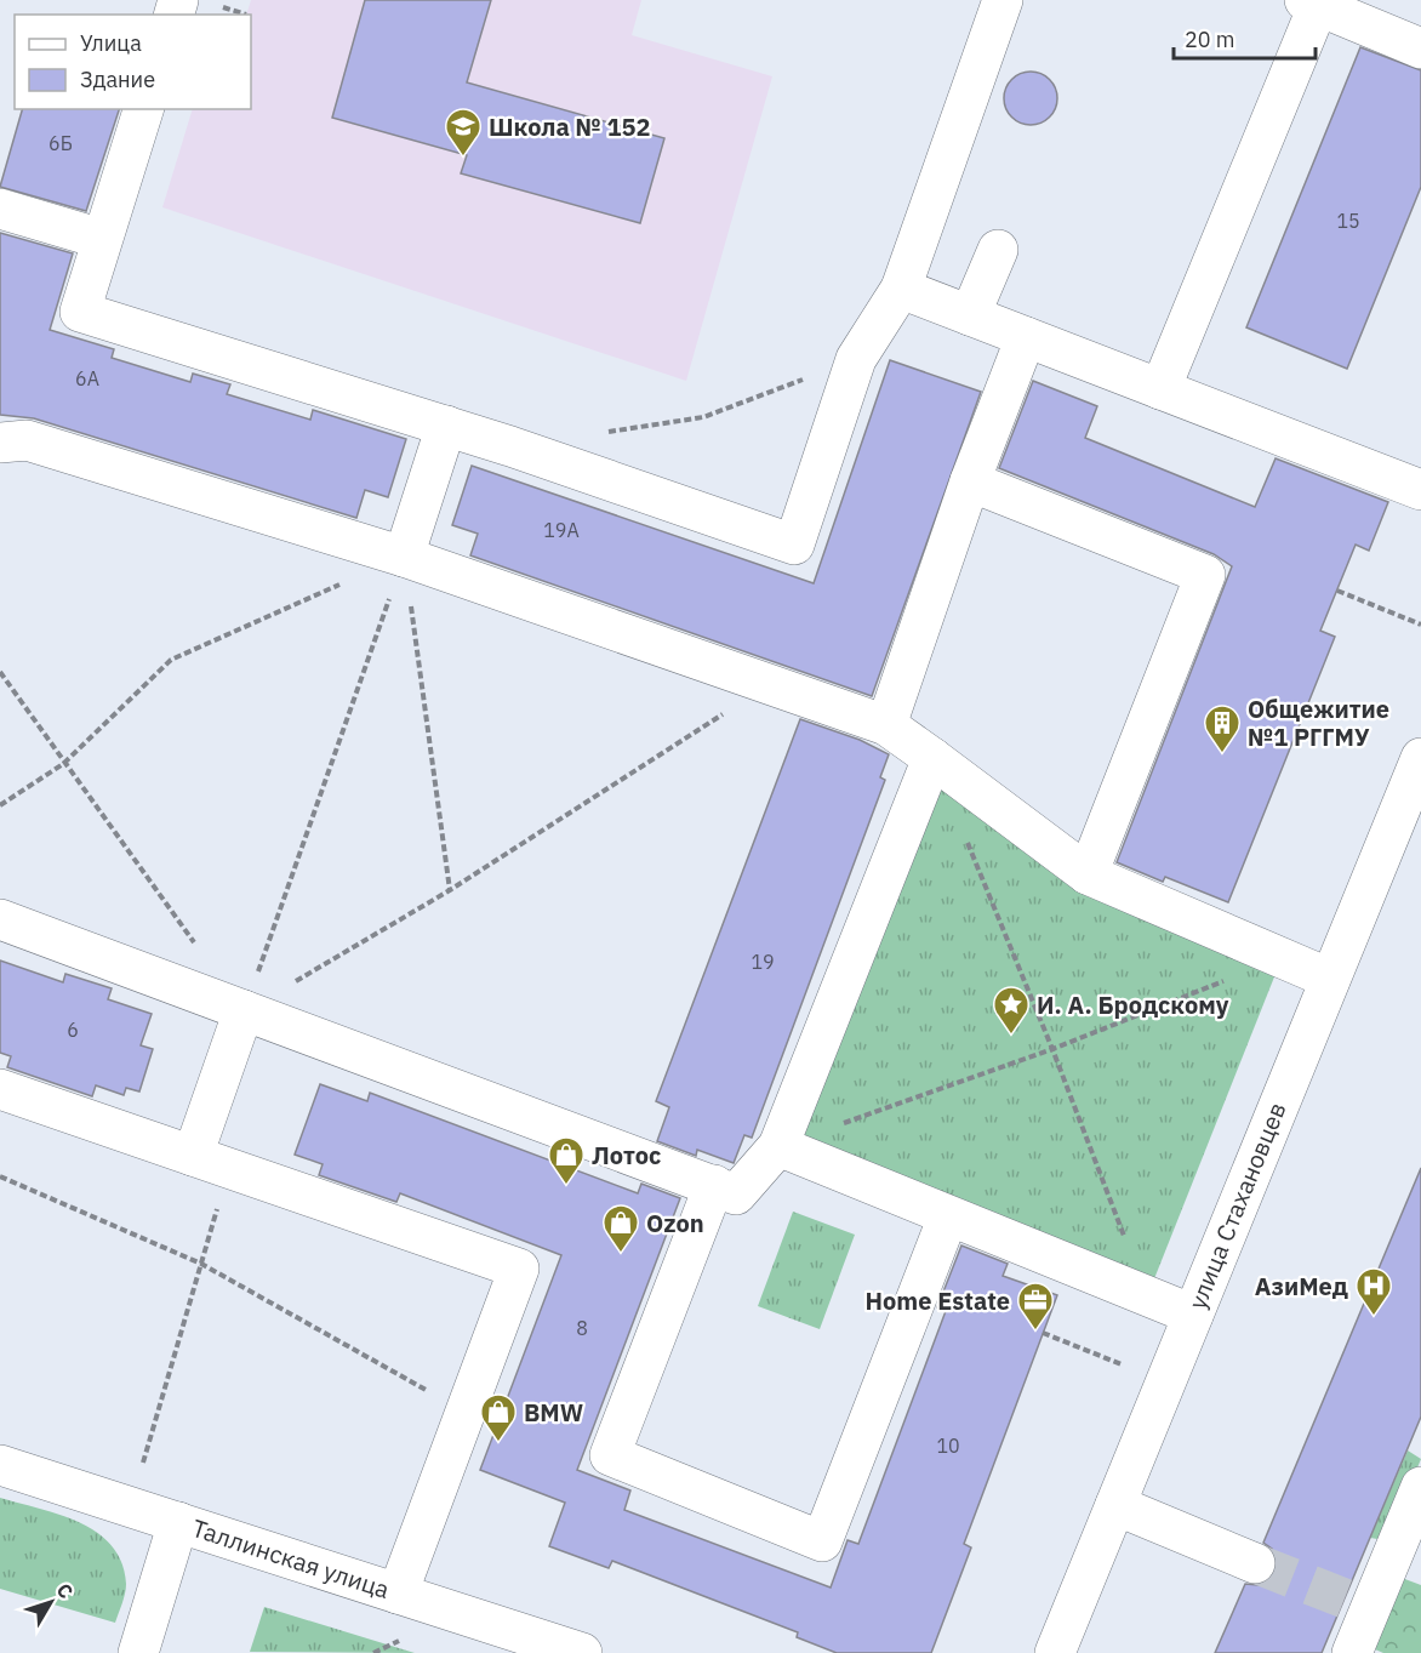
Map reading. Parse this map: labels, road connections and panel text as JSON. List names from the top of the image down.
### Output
{
  "streets": {
    "street": ["улица Стахановцев", "Таллинская улица"]
  },
  "places": {
    "school or university": ["Школа № 152"],
    "building": ["Общежитие №1 РГГМУ"],
    "place": ["И. А. Бродскому"],
    "shop": ["Лотос", "Ozon", "BMW"],
    "hospital": ["АзиМед"],
    "office": ["Home Estate"]
  },
  "house_numbers": [
    "6Б",
    "15",
    "6А",
    "19А",
    "19",
    "6",
    "8",
    "10"
  ],
  "legend": ["Улица", "Здание"],
  "scale_bar": "20 m",
  "north": "top right"
}
